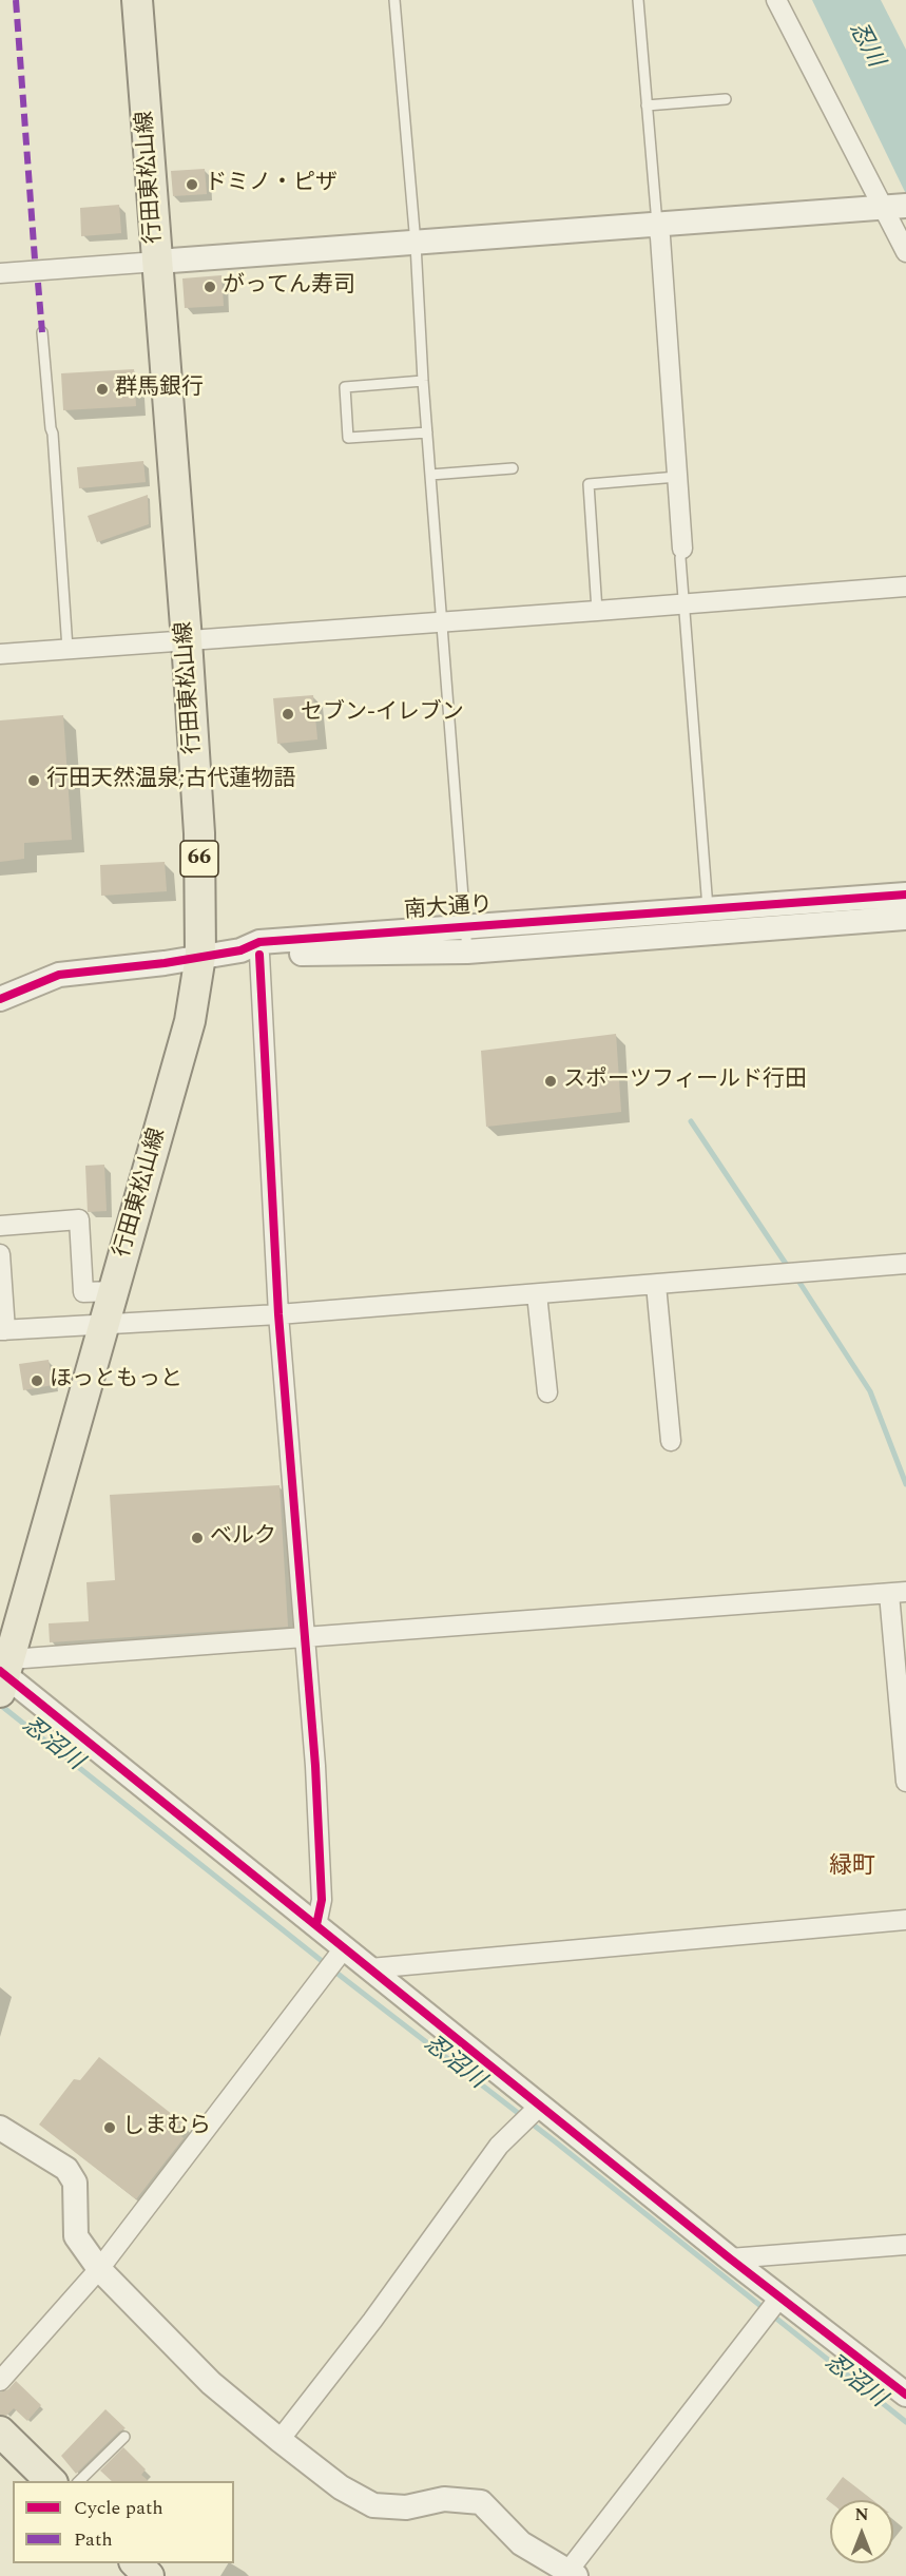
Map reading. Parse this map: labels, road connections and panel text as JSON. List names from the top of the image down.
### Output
{
  "streets": {
    "main road": ["行田東松山線", "66"],
    "street": ["南大通り"]
  },
  "crossings": [
    ["行田東松山線", "南大通り"]
  ],
  "districts": ["緑町"],
  "water": ["忍川", "忍沼川"],
  "places": [
    "ドミノ・ピザ",
    "がってん寿司",
    "群馬銀行",
    "セブン-イレブン",
    "行田天然温泉;古代蓮物語",
    "スポーツフィールド行田",
    "ほっともっと",
    "ベルク",
    "しまむら"
  ],
  "legend": ["Cycle path", "Path"],
  "north": "top"
}
